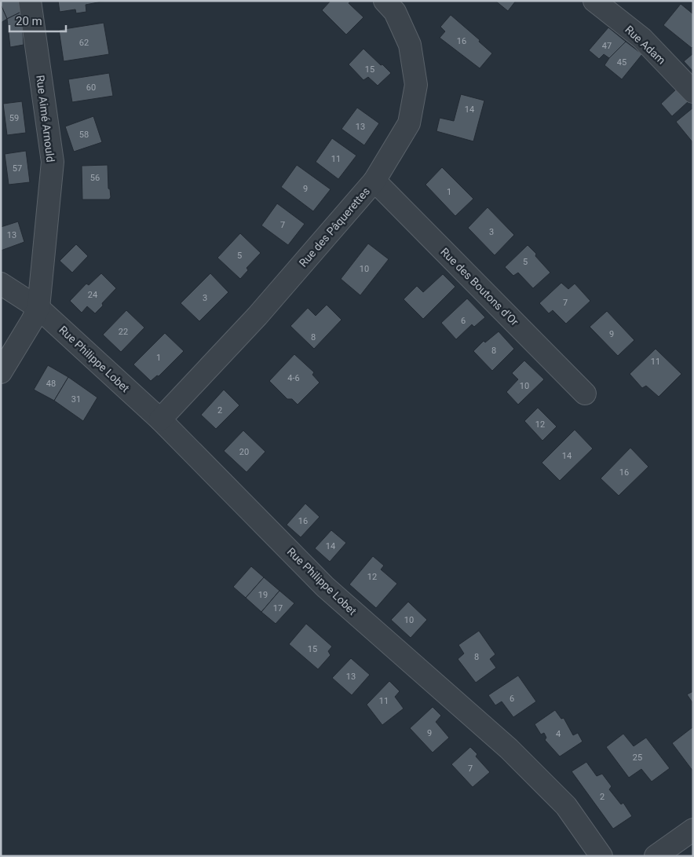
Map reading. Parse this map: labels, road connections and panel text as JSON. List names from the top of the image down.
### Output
{
  "streets": {
    "street": [
      "Rue Adam",
      "Rue Aimé Arnould",
      "Rue des Pâquerettes",
      "Rue des Boutons d'Or",
      "Rue Philippe Lobet"
    ]
  },
  "crossings": [
    ["Rue Aimé Arnould", "Rue Philippe Lobet"],
    ["Rue des Pâquerettes", "Rue des Boutons d'Or"],
    ["Rue des Pâquerettes", "Rue Philippe Lobet"]
  ],
  "house_numbers": [
    "16",
    "62",
    "47",
    "45",
    "15",
    "60",
    "14",
    "59",
    "13",
    "58",
    "11",
    "57",
    "56",
    "9",
    "1",
    "7",
    "3",
    "13",
    "5",
    "5",
    "10",
    "24",
    "3",
    "7",
    "6",
    "22",
    "9",
    "8",
    "8",
    "1",
    "11",
    "4-6",
    "48",
    "10",
    "31",
    "2",
    "12",
    "20",
    "14",
    "16",
    "16",
    "14",
    "12",
    "19",
    "17",
    "10",
    "15",
    "8",
    "13",
    "6",
    "11",
    "9",
    "4",
    "25",
    "7",
    "2"
  ],
  "scale_bar": "20 m"
}
